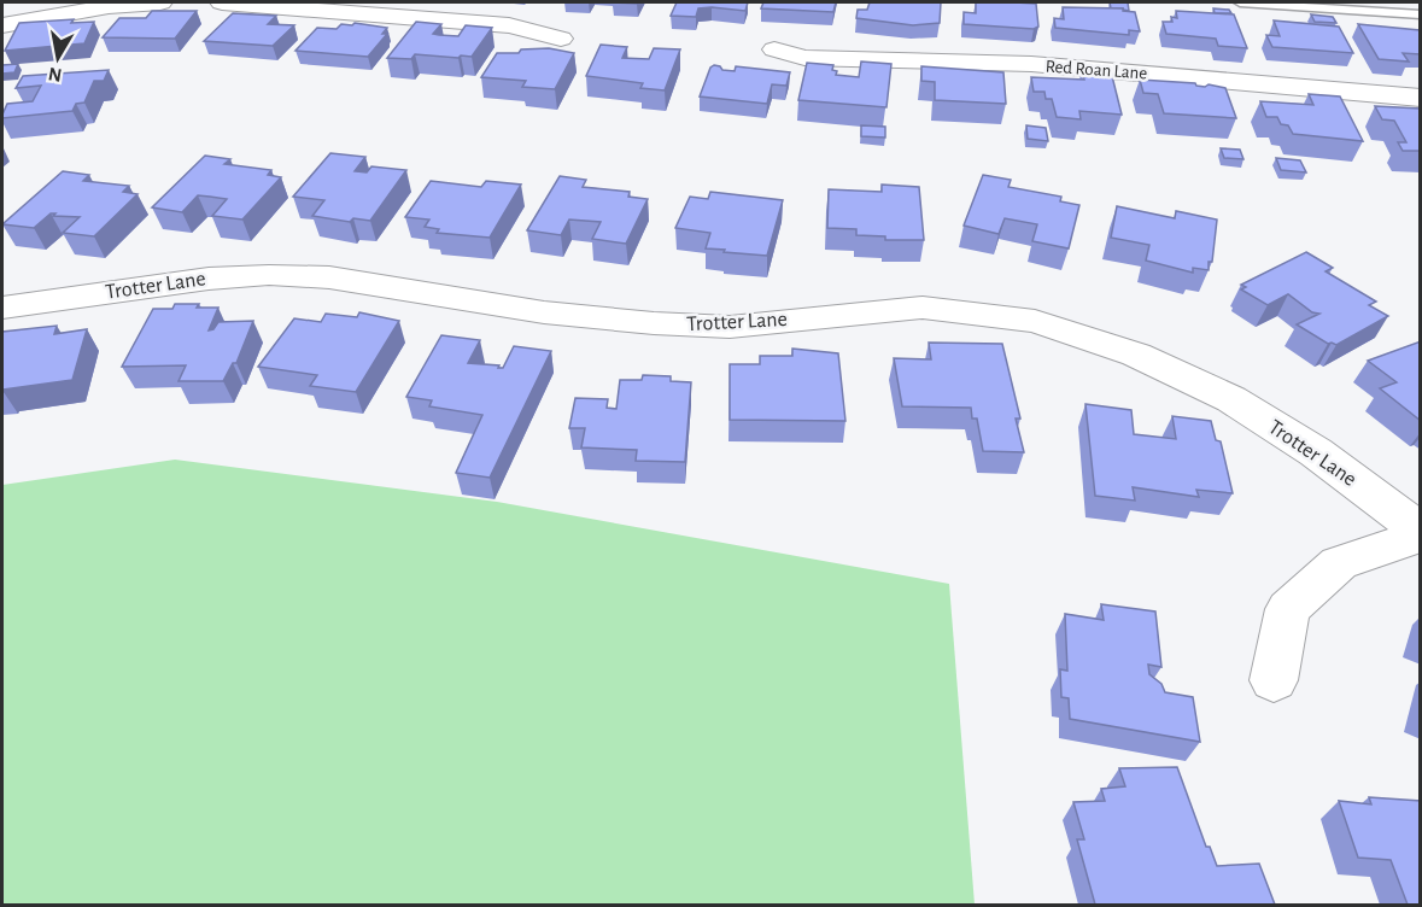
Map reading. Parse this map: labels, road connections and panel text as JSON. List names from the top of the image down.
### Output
{
  "streets": {
    "street": ["Red Roan Lane", "Trotter Lane"]
  },
  "north": "bottom"
}
